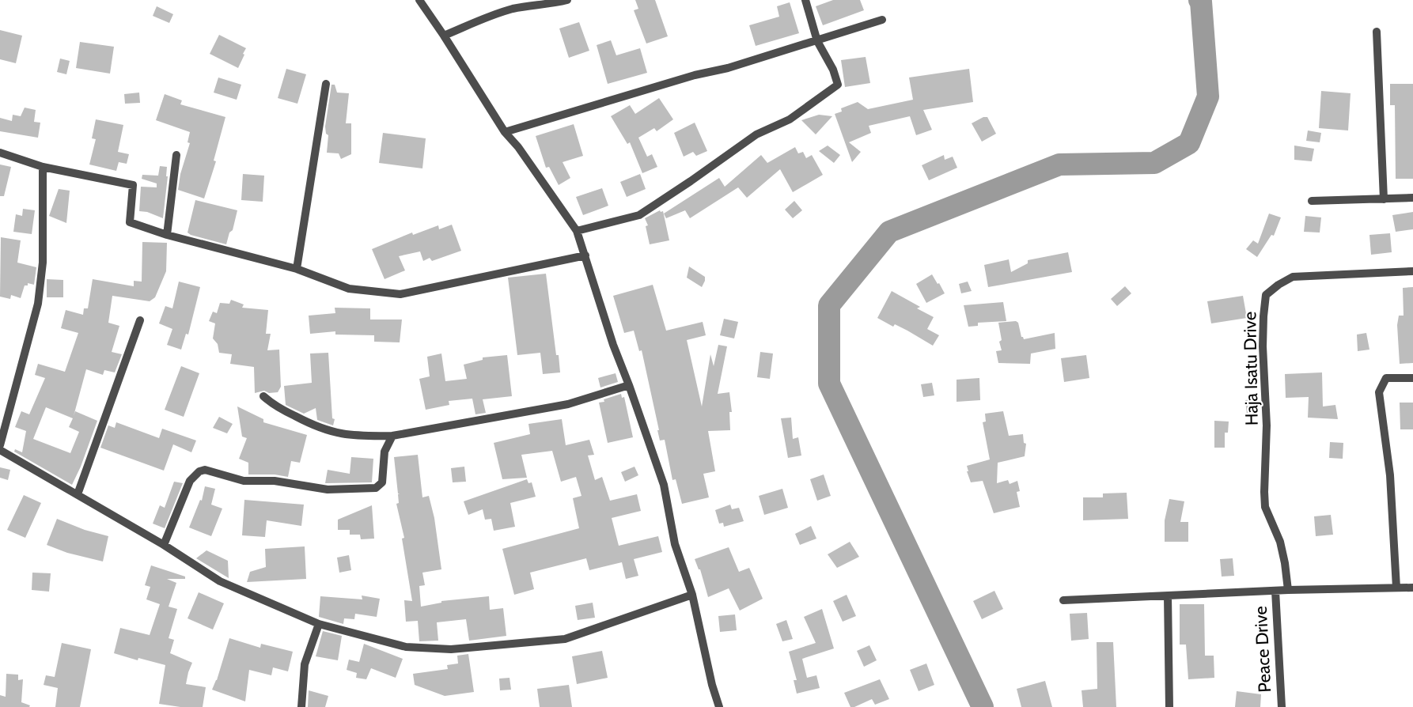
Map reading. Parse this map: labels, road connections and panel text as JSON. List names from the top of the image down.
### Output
{
  "streets": {
    "street": ["Haja Isatu Drive", "Peace Drive"]
  }
}
